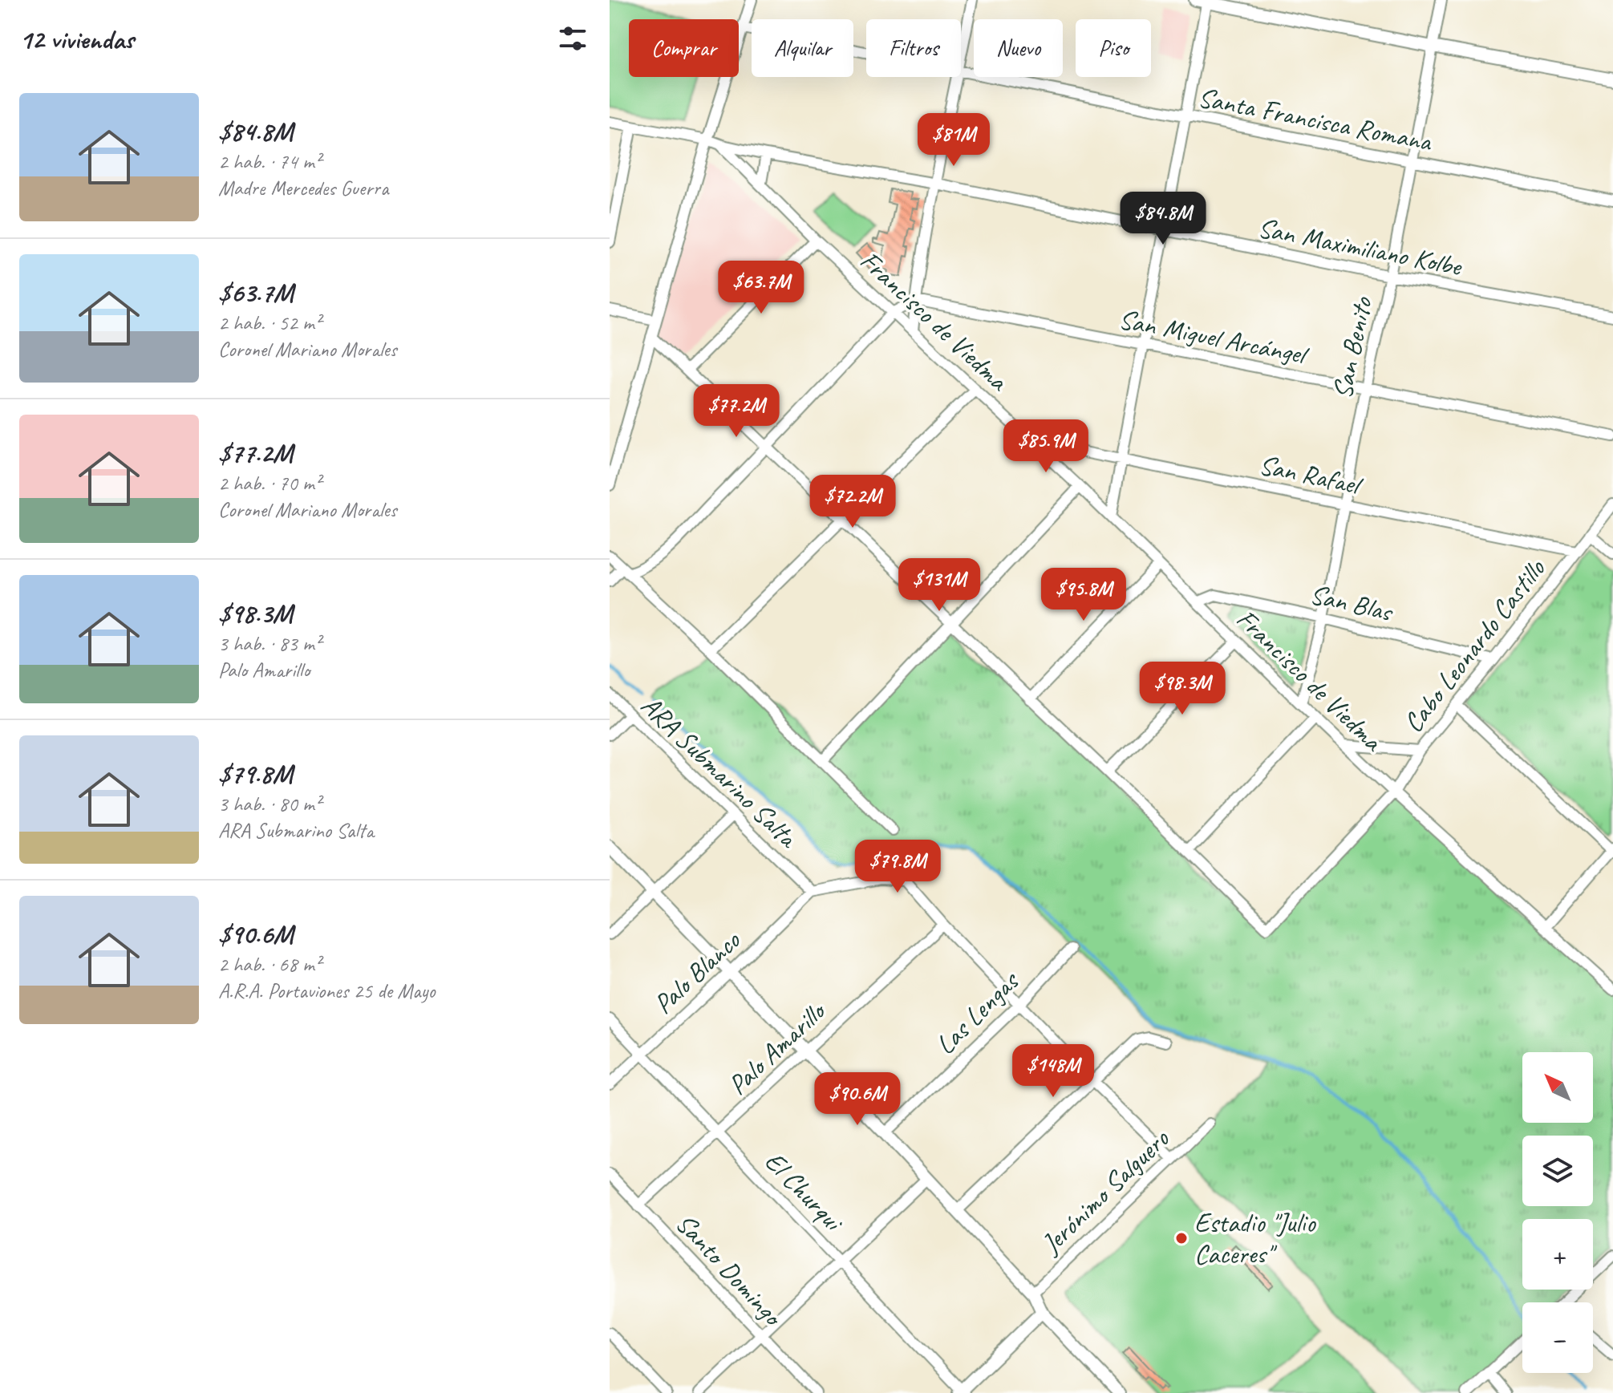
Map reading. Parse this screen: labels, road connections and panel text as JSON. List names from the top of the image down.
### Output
{
  "streets": {
    "street": [
      "Santa Francisca Romana",
      "San Maximiliano Kolbe",
      "Francisco de Viedma",
      "San Miguel Arcángel",
      "San Benito",
      "San Rafael",
      "San Blas",
      "Cabo Leonardo Castillo",
      "ARA Submarino Salta",
      "Palo Blanco",
      "Las Lengas",
      "Palo Amarillo",
      "El Churqui",
      "Jerónimo Salguero",
      "Santo Domingo"
    ]
  },
  "crossings": [
    ["Santa Francisca Romana", "San Benito"],
    ["San Maximiliano Kolbe", "Francisco de Viedma"],
    ["San Maximiliano Kolbe", "San Benito"],
    ["Francisco de Viedma", "San Benito"],
    ["Francisco de Viedma", "San Rafael"],
    ["Francisco de Viedma", "San Blas"],
    ["Francisco de Viedma", "Cabo Leonardo Castillo"],
    ["San Miguel Arcángel", "San Benito"],
    ["San Benito", "San Rafael"],
    ["San Benito", "San Blas"],
    ["San Rafael", "Cabo Leonardo Castillo"],
    ["San Blas", "Cabo Leonardo Castillo"],
    ["ARA Submarino Salta", "Palo Blanco"],
    ["Palo Blanco", "El Churqui"],
    ["Palo Amarillo", "El Churqui"],
    ["Palo Amarillo", "Santo Domingo"]
  ],
  "places": ["Estadio \"Julio Caceres\""],
  "north": "top left",
  "page": {
    "heading": "12 viviendas",
    "chip": [
      "Comprar",
      "Alquilar",
      "Filtros",
      "Nuevo",
      "Piso"
    ],
    "list": [
      {
        "name": "$84.8M",
        "note": "2 hab. · 74 m² · Madre Mercedes Guerra"
      },
      {
        "name": "$63.7M",
        "note": "2 hab. · 52 m² · Coronel Mariano Morales"
      },
      {
        "name": "$77.2M",
        "note": "2 hab. · 70 m² · Coronel Mariano Morales"
      },
      {
        "name": "$98.3M",
        "note": "3 hab. · 83 m² · Palo Amarillo"
      },
      {
        "name": "$79.8M",
        "note": "3 hab. · 80 m² · ARA Submarino Salta"
      },
      {
        "name": "$90.6M",
        "note": "2 hab. · 68 m² · A.R.A. Portaviones 25 de Mayo"
      }
    ],
    "price": [
      "$81M",
      "$84.8M",
      "$63.7M",
      "$77.2M",
      "$85.9M",
      "$72.2M",
      "$131M",
      "$95.8M",
      "$98.3M",
      "$79.8M",
      "$148M",
      "$90.6M"
    ],
    "map_buttons": ["+", "−"]
  }
}
